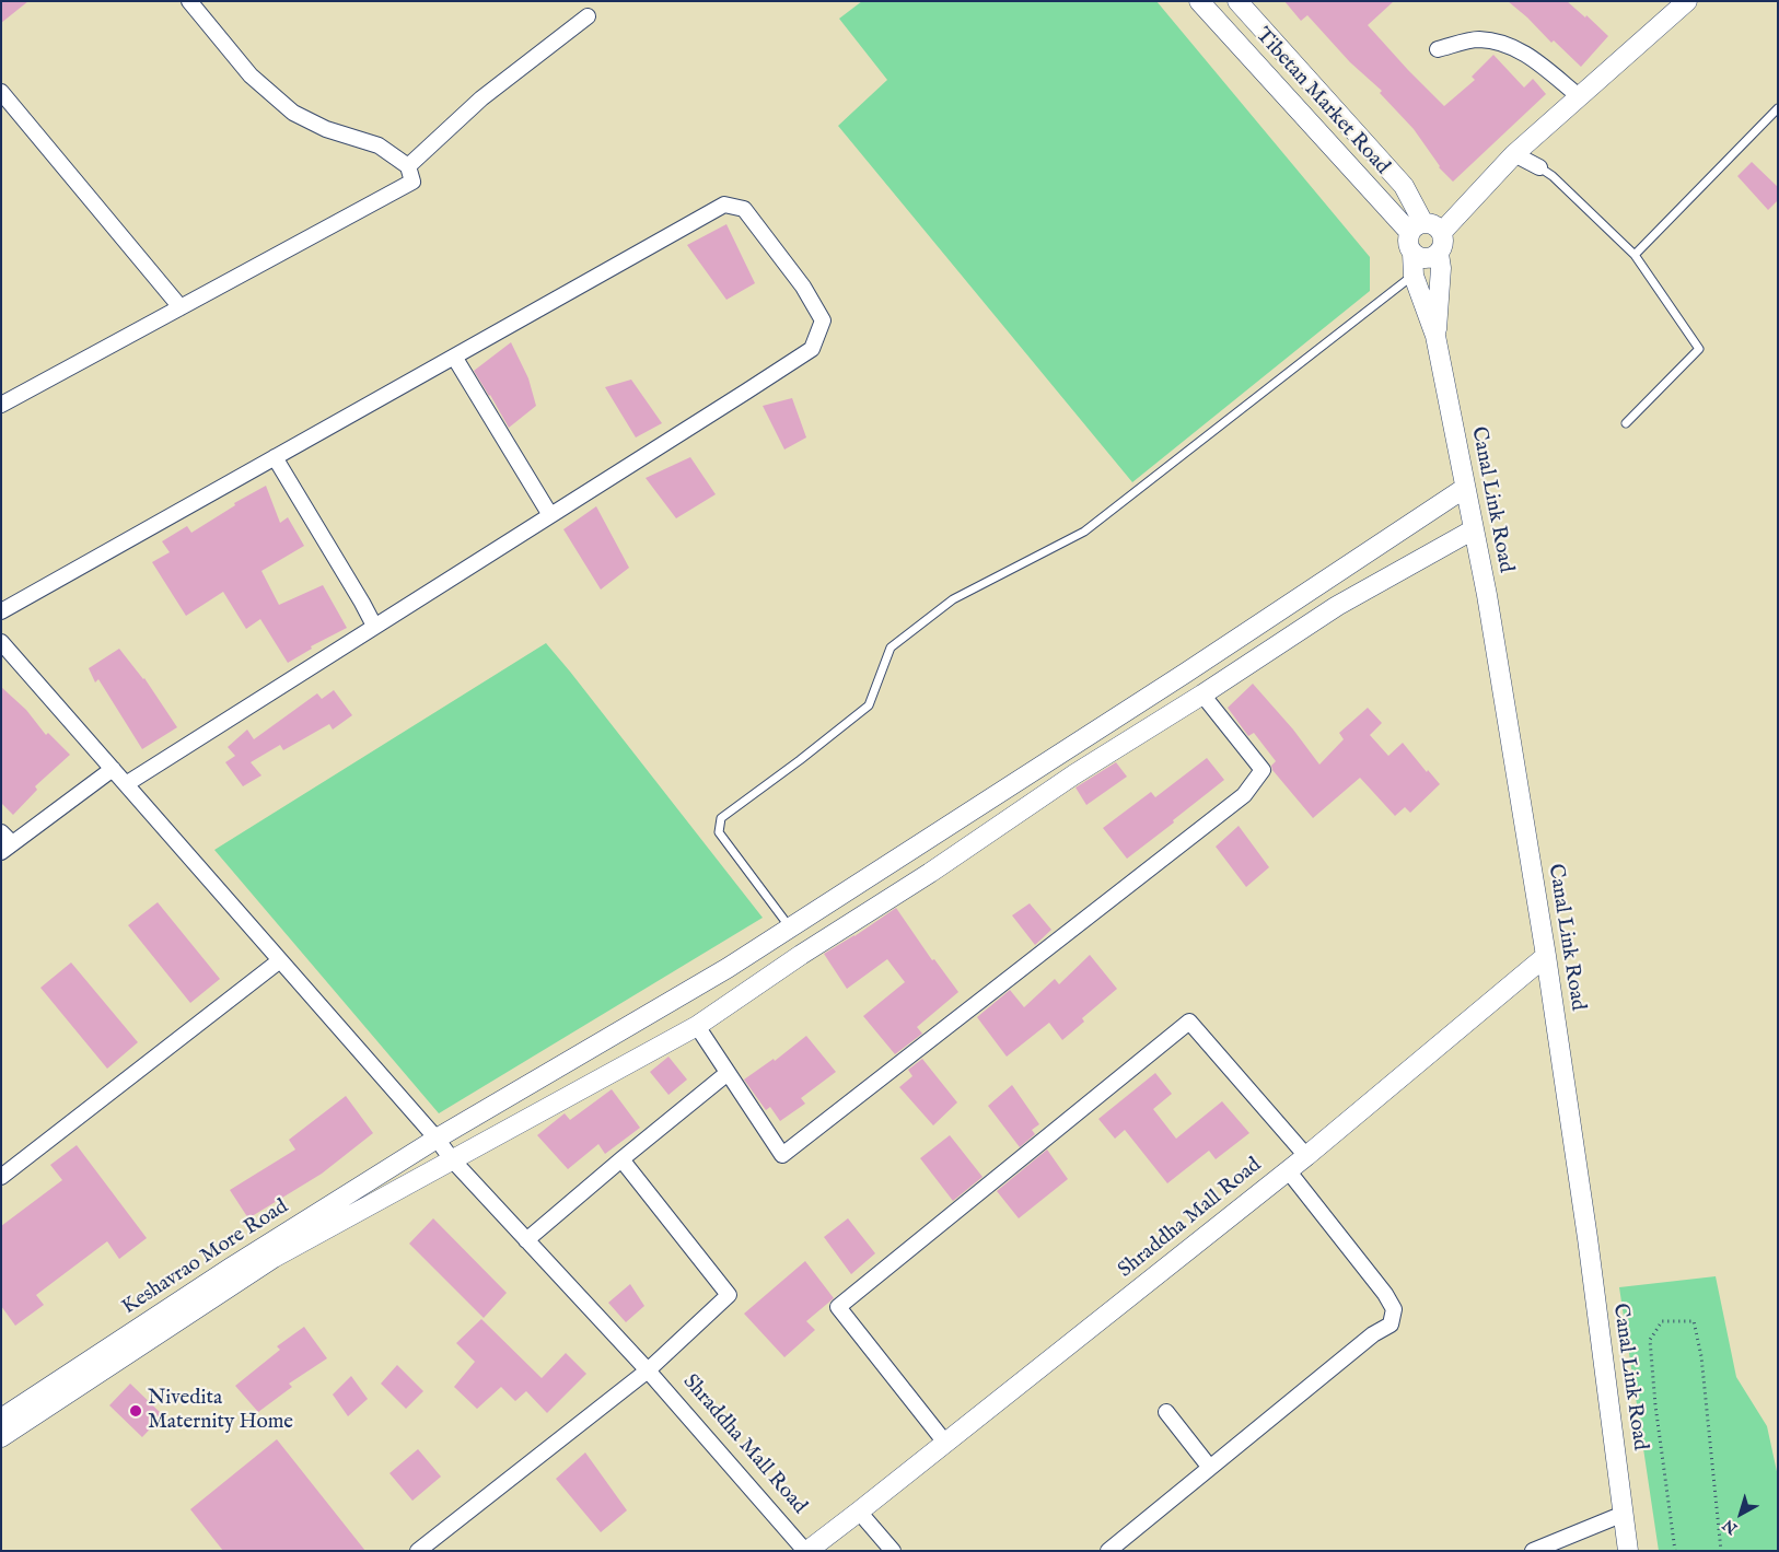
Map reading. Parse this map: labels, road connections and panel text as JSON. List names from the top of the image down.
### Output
{
  "streets": {
    "street": [
      "Tibetan Market Road",
      "Canal Link Road",
      "Shraddha Mall Road",
      "Keshavrao More Road"
    ]
  },
  "crossings": [
    ["Tibetan Market Road", "Canal Link Road"],
    ["Canal Link Road", "Shraddha Mall Road"],
    ["Canal Link Road", "Keshavrao More Road"],
    ["Shraddha Mall Road", "Keshavrao More Road"]
  ],
  "places": ["Nivedita Maternity Home"],
  "north": "bottom left"
}
